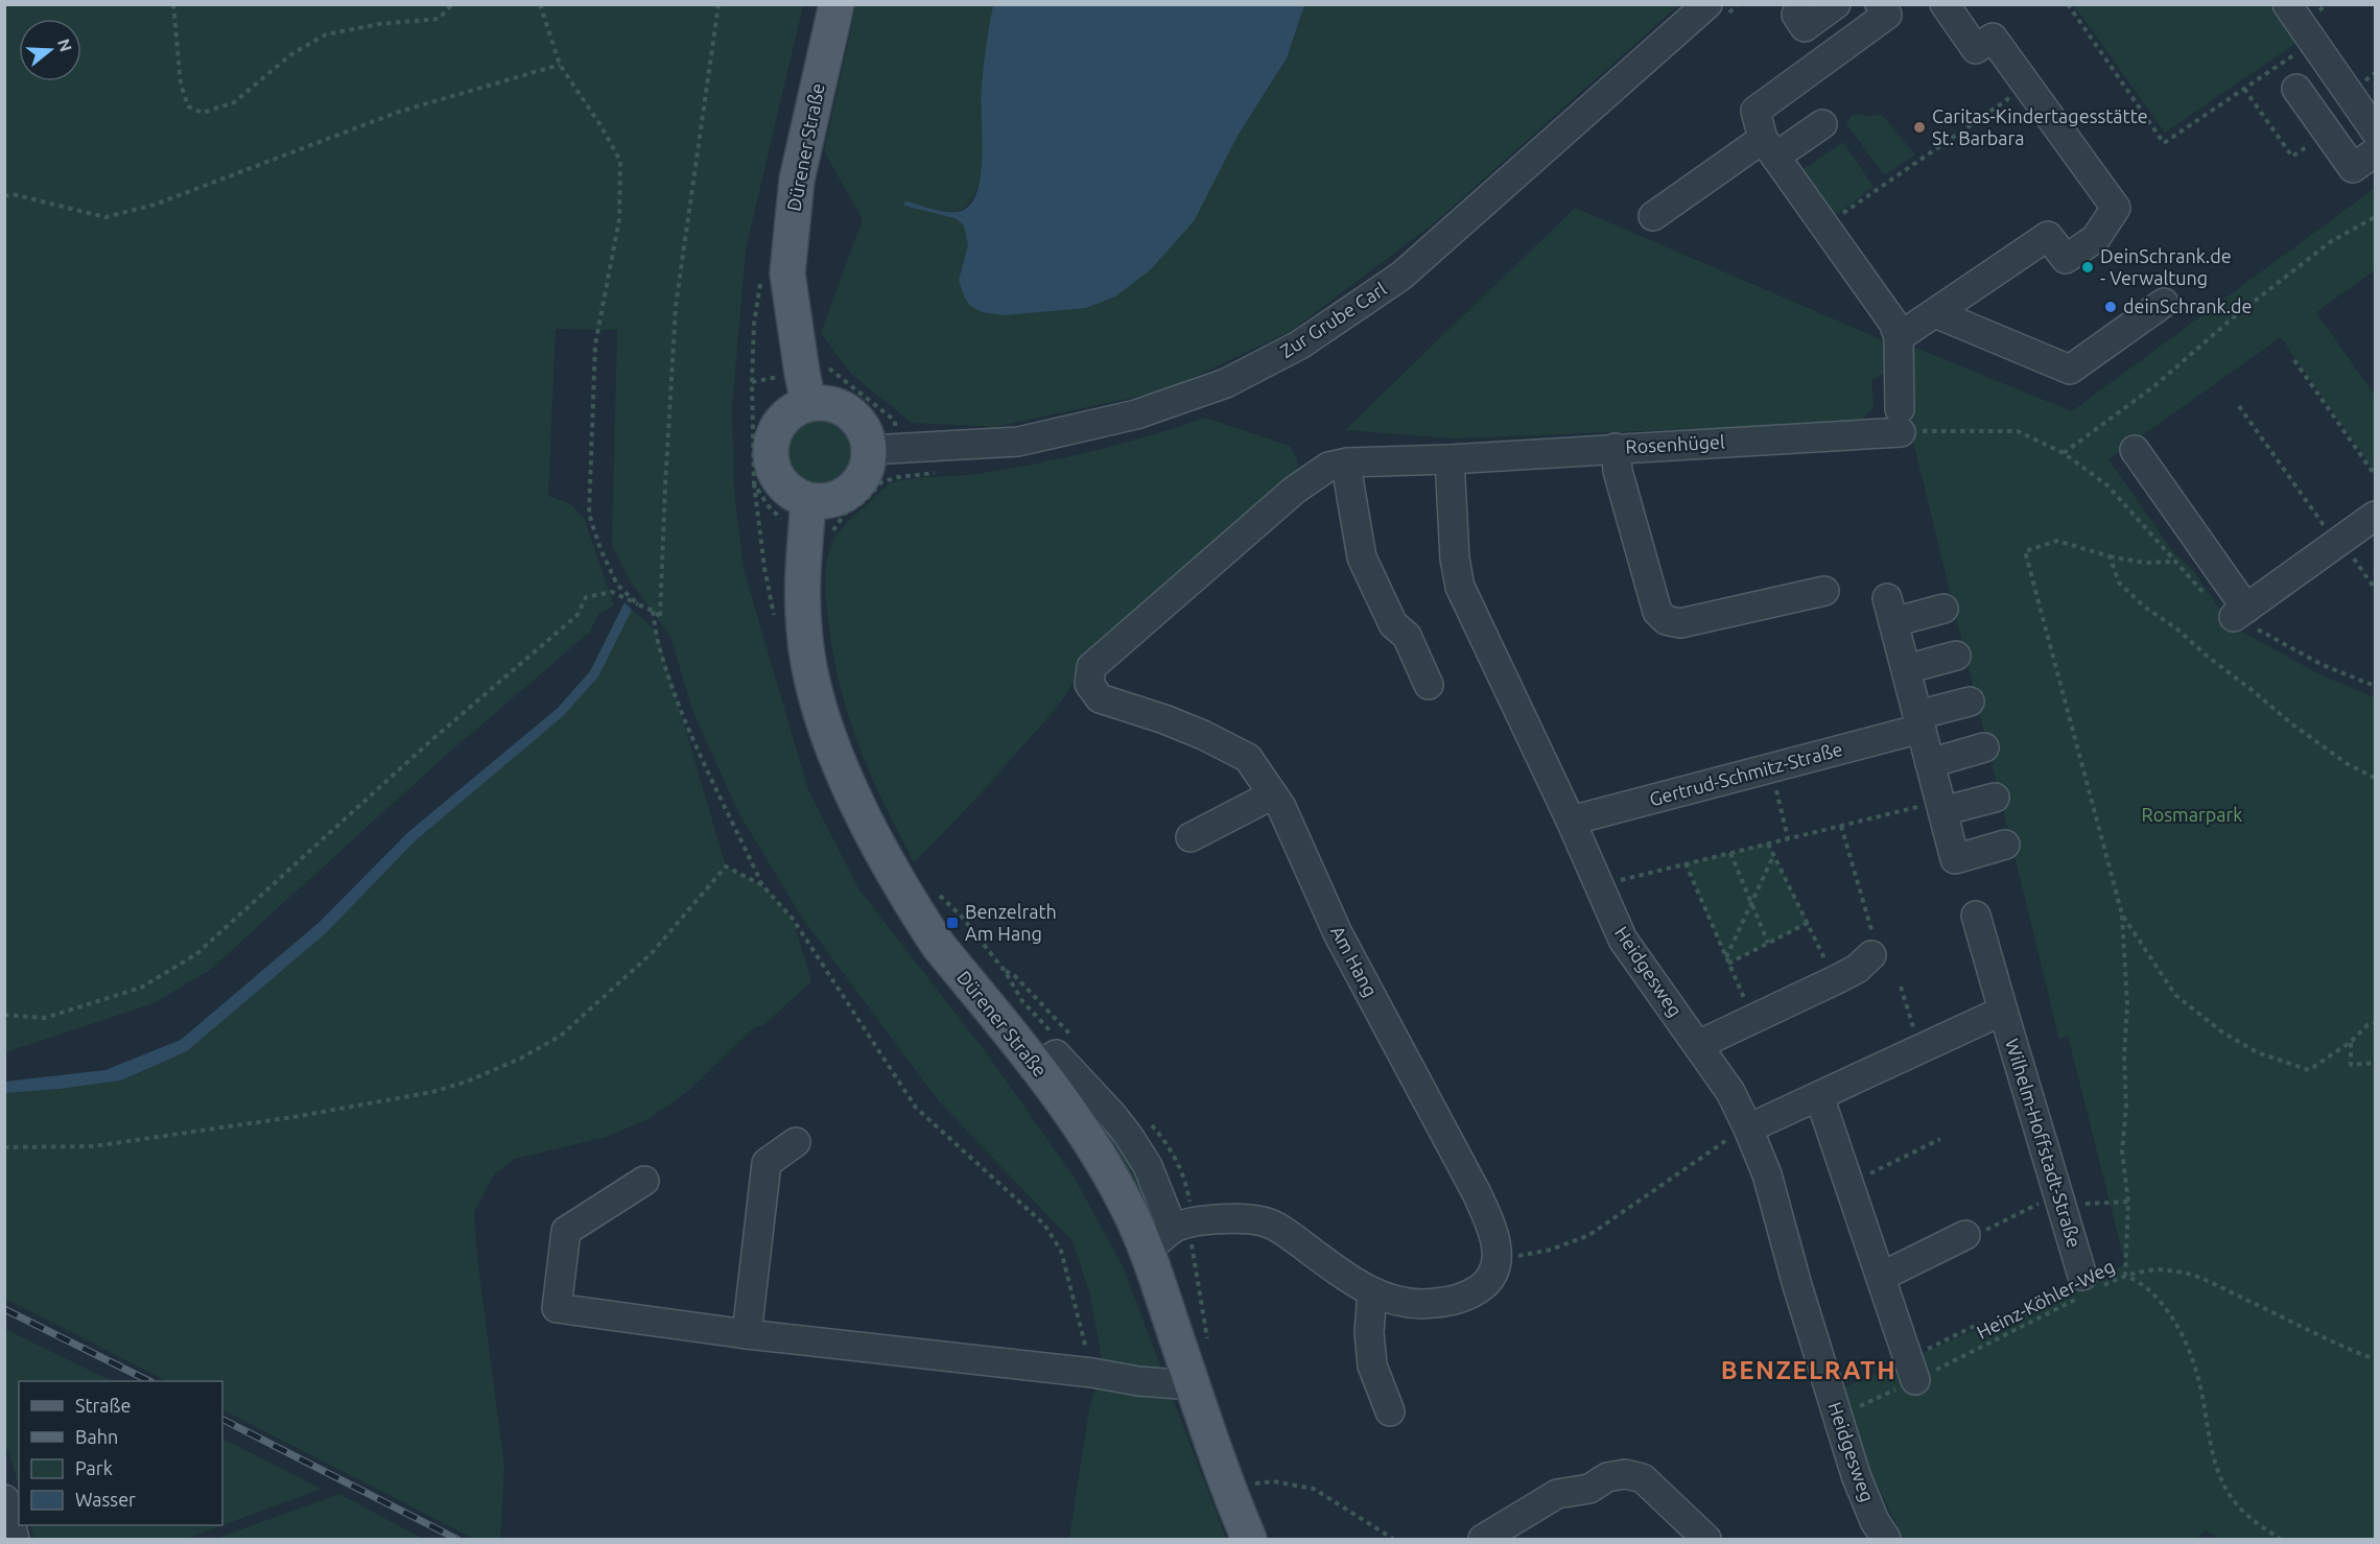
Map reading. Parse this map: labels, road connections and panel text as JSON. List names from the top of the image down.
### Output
{
  "streets": {
    "main road": ["Dürener Straße"],
    "street": [
      "Zur Grube Carl",
      "Rosenhügel",
      "Gertrud-Schmitz-Straße",
      "Am Hang",
      "Heidgesweg",
      "Wilhelm-Hoffstadt-Straße"
    ],
    "path": ["Heinz-Köhler-Weg"]
  },
  "crossings": [
    ["Rosenhügel", "Heidgesweg"],
    ["Gertrud-Schmitz-Straße", "Heidgesweg"],
    ["Heidgesweg", "Wilhelm-Hoffstadt-Straße"],
    ["Heidgesweg", "Heinz-Köhler-Weg"],
    ["Wilhelm-Hoffstadt-Straße", "Heinz-Köhler-Weg"]
  ],
  "districts": ["BENZELRATH"],
  "parks": ["Rosmarpark"],
  "places": {
    "other": ["Caritas-Kindertagesstätte St. Barbara", "DeinSchrank.de - Verwaltung", "deinSchrank.de"],
    "transit": ["Benzelrath Am Hang"]
  },
  "legend": [
    "Straße",
    "Bahn",
    "Park",
    "Wasser"
  ],
  "north": "right"
}
